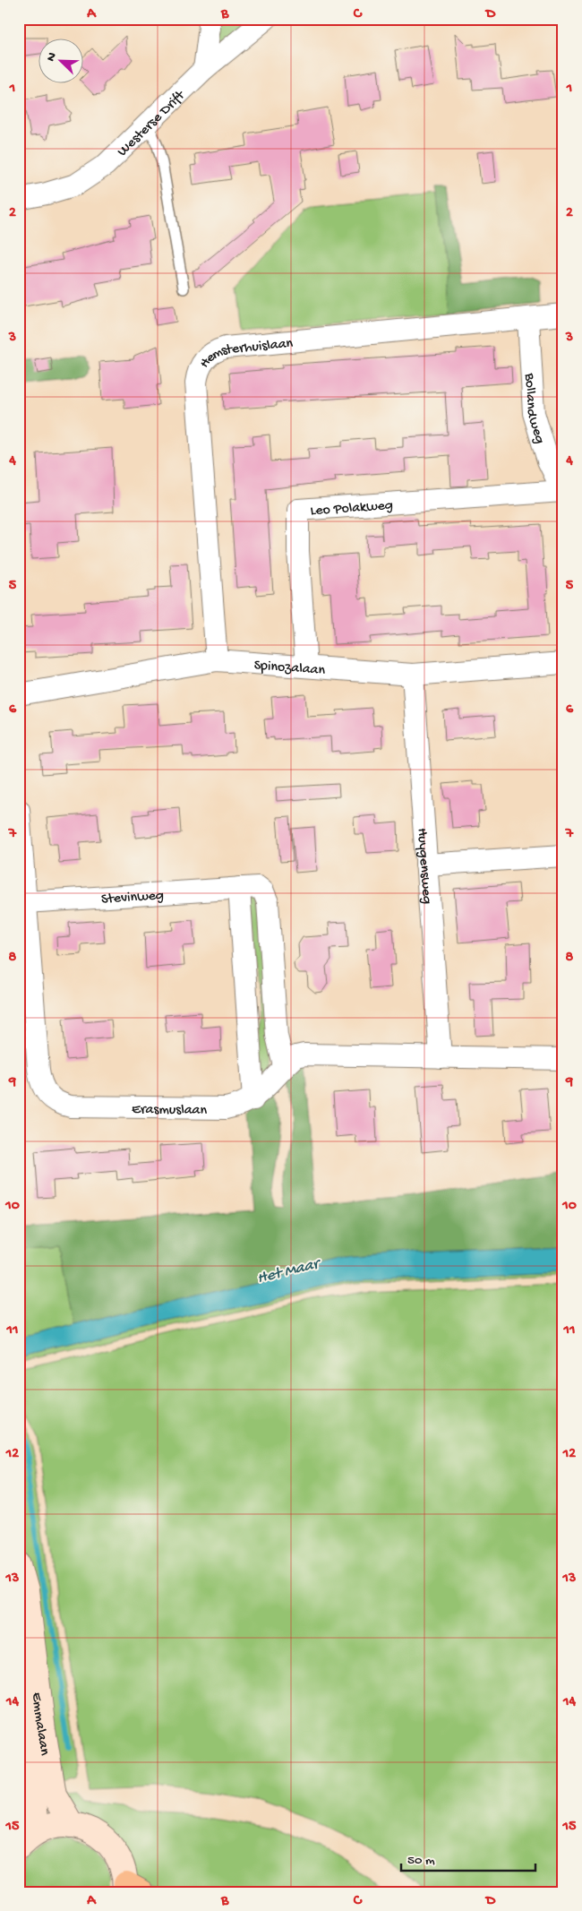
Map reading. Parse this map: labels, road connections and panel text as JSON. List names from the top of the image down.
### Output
{
  "streets": {
    "main road": ["Emmalaan"],
    "street": [
      "Westerse Drift",
      "Hemsterhuislaan",
      "Bollandweg",
      "Leo Polakweg",
      "Spinozalaan",
      "Huygensweg",
      "Stevinweg",
      "Erasmuslaan"
    ]
  },
  "crossings": [
    ["Hemsterhuislaan", "Bollandweg"],
    ["Hemsterhuislaan", "Spinozalaan"],
    ["Bollandweg", "Leo Polakweg"],
    ["Leo Polakweg", "Spinozalaan"],
    ["Spinozalaan", "Huygensweg"],
    ["Huygensweg", "Erasmuslaan"],
    ["Stevinweg", "Erasmuslaan"]
  ],
  "water": ["Het Maar"],
  "scale_bar": "50 m",
  "north": "top left",
  "grid": {
    "columns": [
      "A",
      "B",
      "C",
      "D"
    ],
    "rows": [
      "1",
      "2",
      "3",
      "4",
      "5",
      "6",
      "7",
      "8",
      "9",
      "10",
      "11",
      "12",
      "13",
      "14",
      "15"
    ]
  }
}
